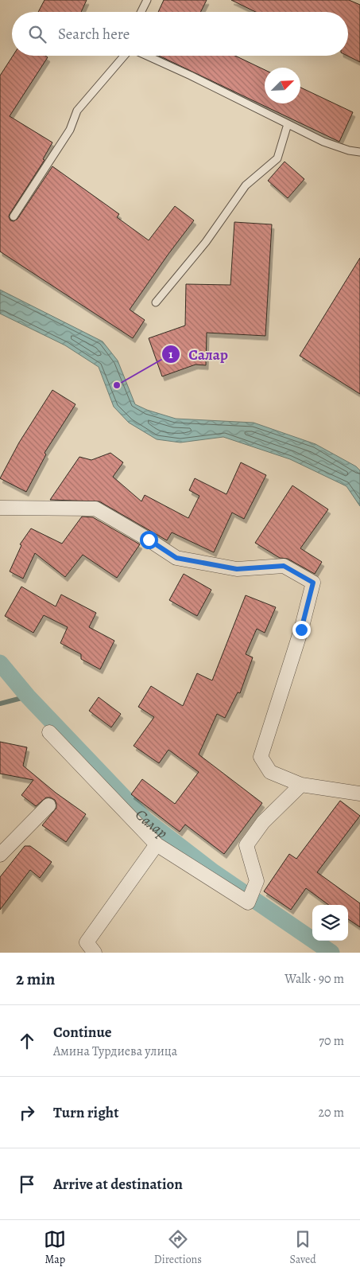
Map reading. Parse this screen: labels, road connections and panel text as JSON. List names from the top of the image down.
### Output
{
  "water": ["Салар"],
  "places": ["Салар"],
  "north": "top right",
  "page": {
    "search": "Search here",
    "heading": ["2 min", "Walk · 90 m"],
    "list": [
      ["Continue", "Амина Турдиева улица", "70 m"],
      ["Turn right", "20 m"],
      "Arrive at destination"
    ],
    "nav": ["Map", "Directions", "Saved"]
  }
}
